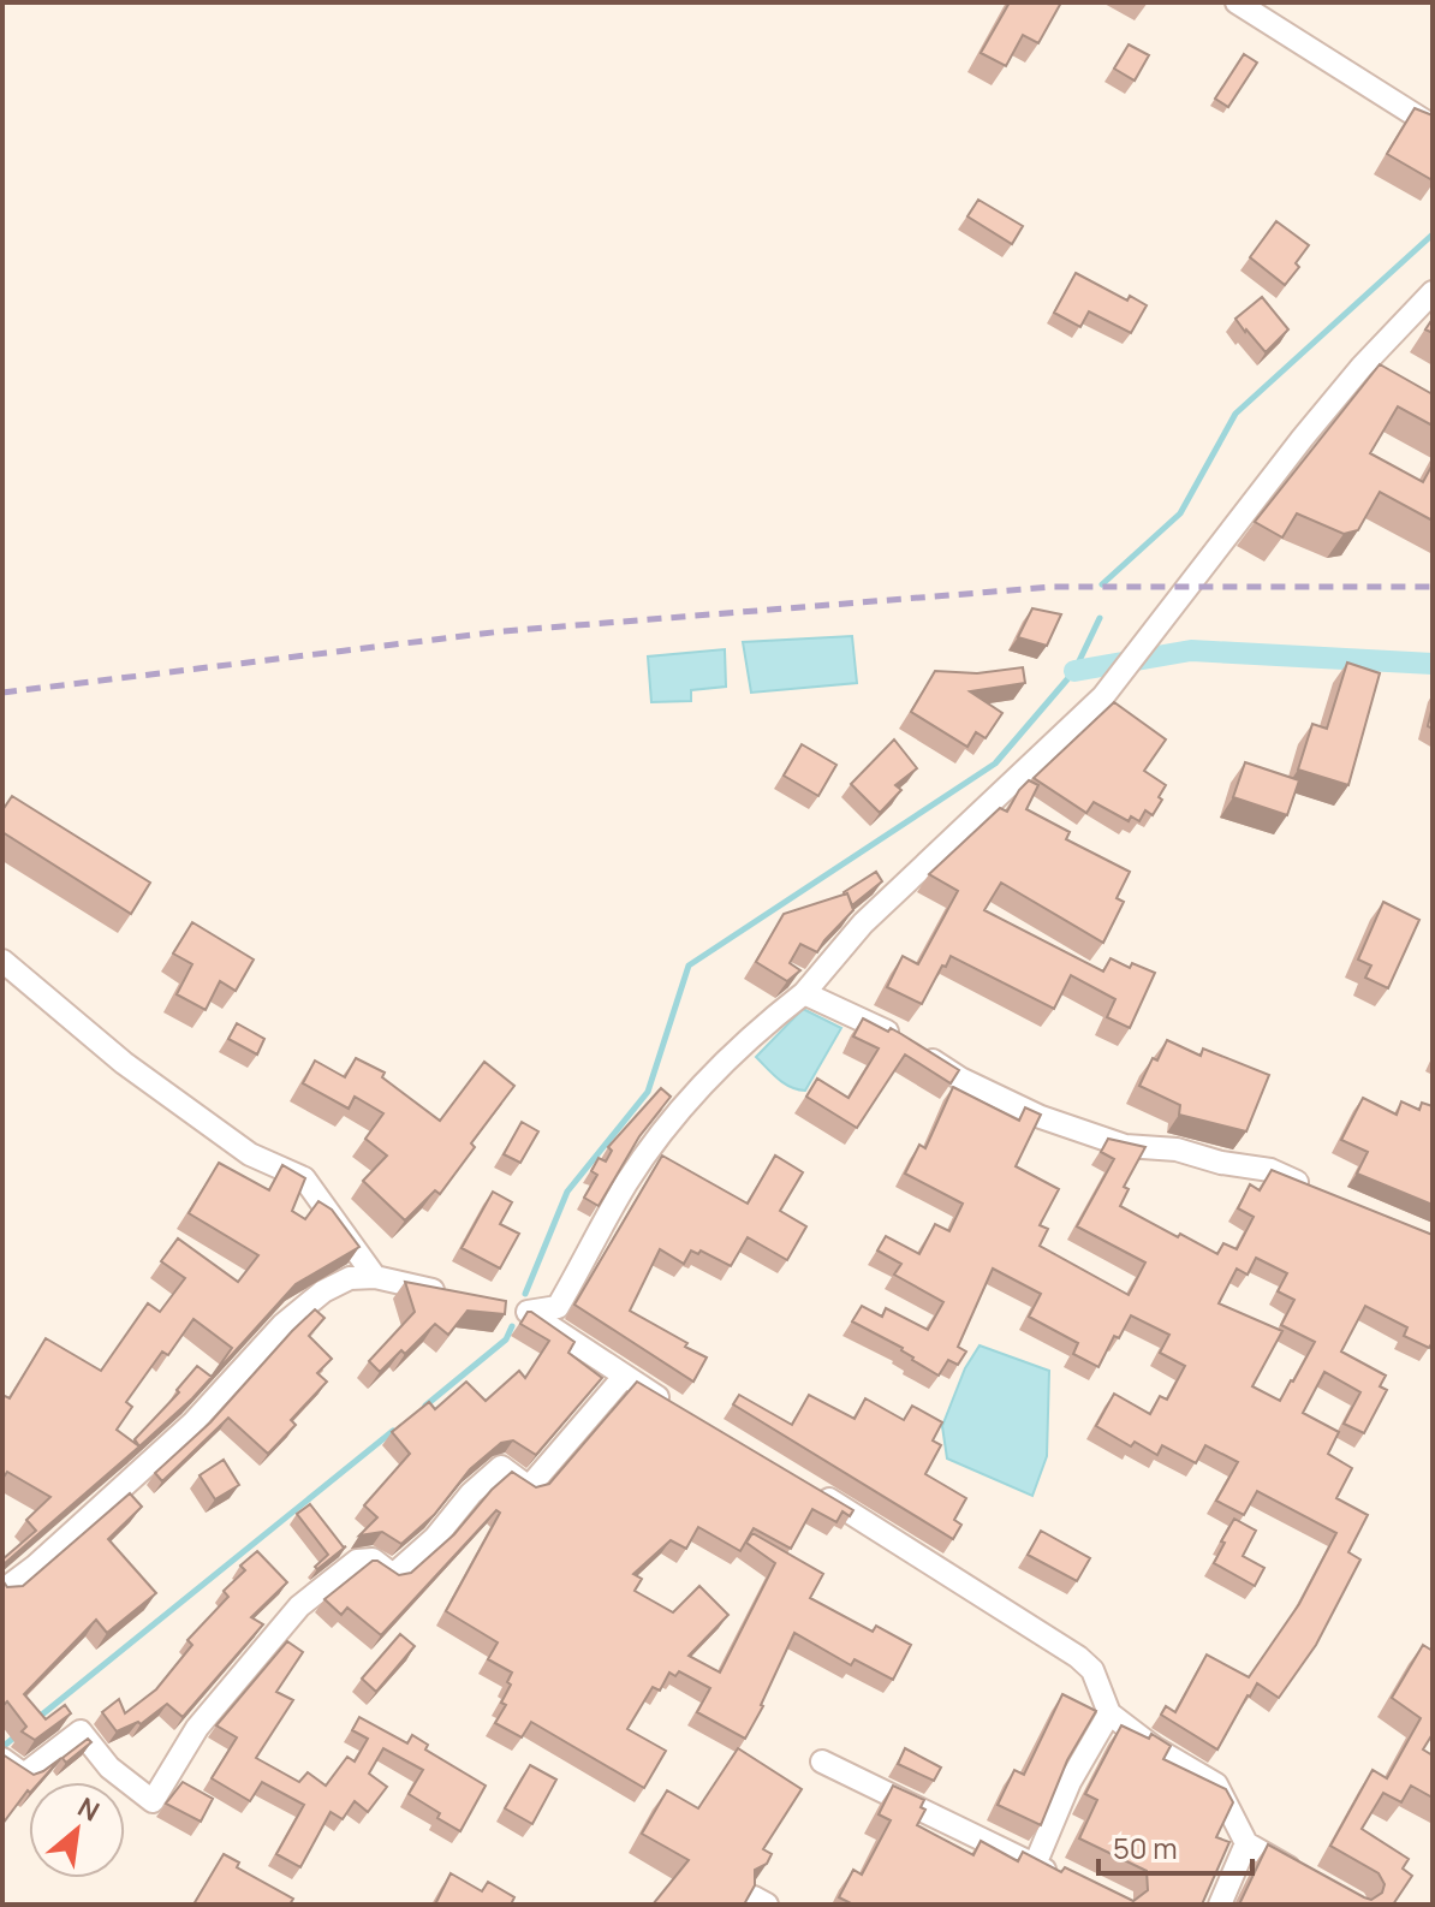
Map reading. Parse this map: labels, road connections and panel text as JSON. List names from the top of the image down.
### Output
{
  "scale_bar": "50 m",
  "north": "top right"
}
